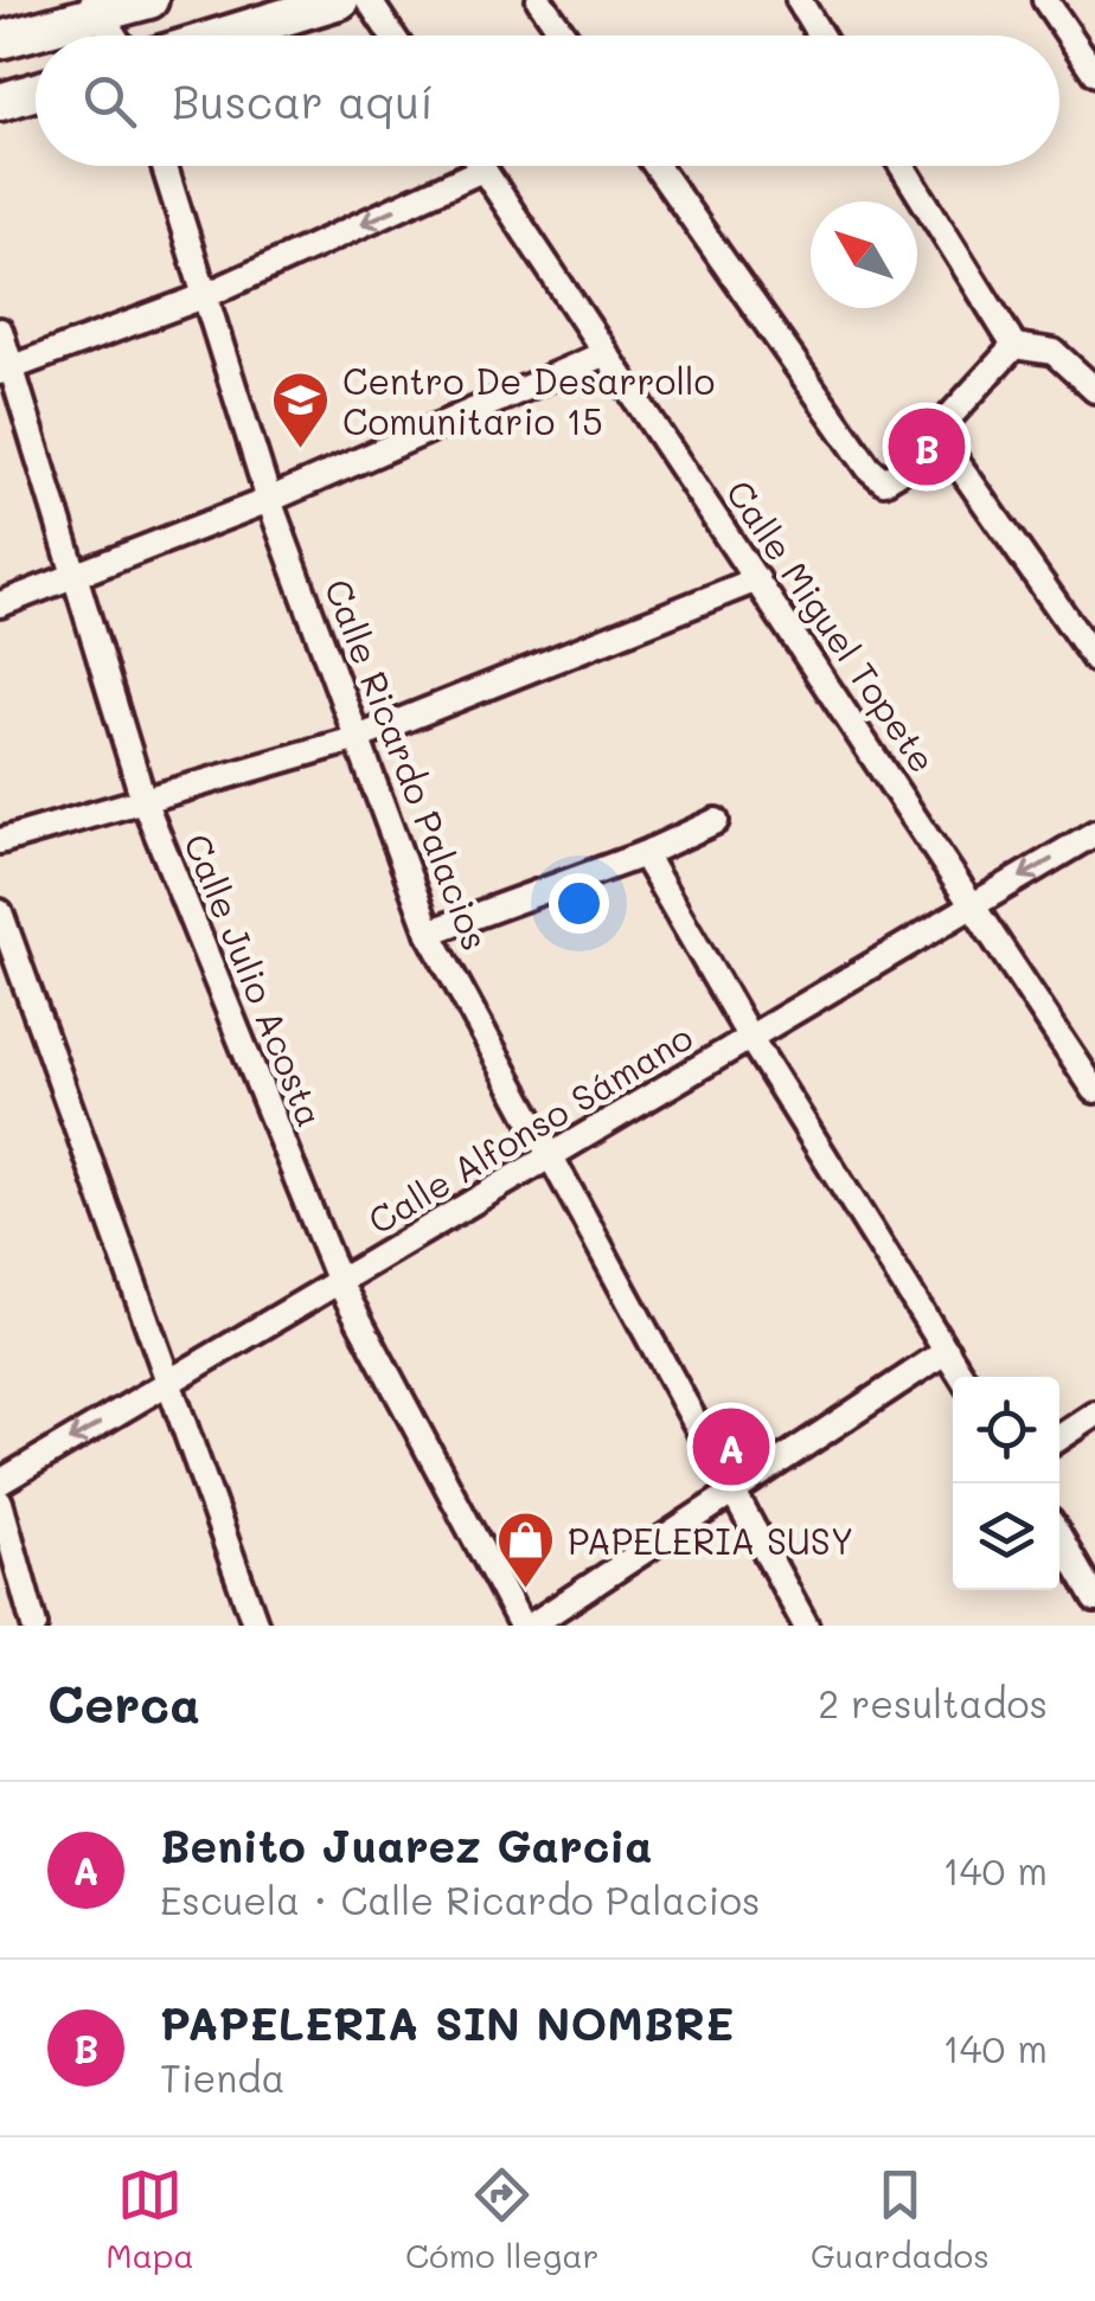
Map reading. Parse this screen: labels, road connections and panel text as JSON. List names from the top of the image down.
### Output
{
  "streets": {
    "street": [
      "Calle Miguel Topete",
      "Calle Ricardo Palacios",
      "Calle Julio Acosta",
      "Calle Alfonso Sámano"
    ]
  },
  "crossings": [
    ["Calle Miguel Topete", "Calle Alfonso Sámano"],
    ["Calle Ricardo Palacios", "Calle Alfonso Sámano"],
    ["Calle Julio Acosta", "Calle Alfonso Sámano"]
  ],
  "places": {
    "school or university": ["Centro De Desarrollo Comunitario 15"],
    "shop": ["PAPELERIA SUSY"]
  },
  "north": "top left",
  "page": {
    "search": "Buscar aquí",
    "pins": ["B", "A"],
    "heading": ["Cerca", "2 resultados"],
    "list": [
      {
        "mark": "A",
        "name": "Benito Juarez Garcia",
        "note": "Escuela · Calle Ricardo Palacios",
        "value": "140 m"
      },
      {
        "mark": "B",
        "name": "PAPELERIA SIN NOMBRE",
        "note": "Tienda",
        "value": "140 m"
      }
    ],
    "nav": ["Mapa", "Cómo llegar", "Guardados"]
  }
}
